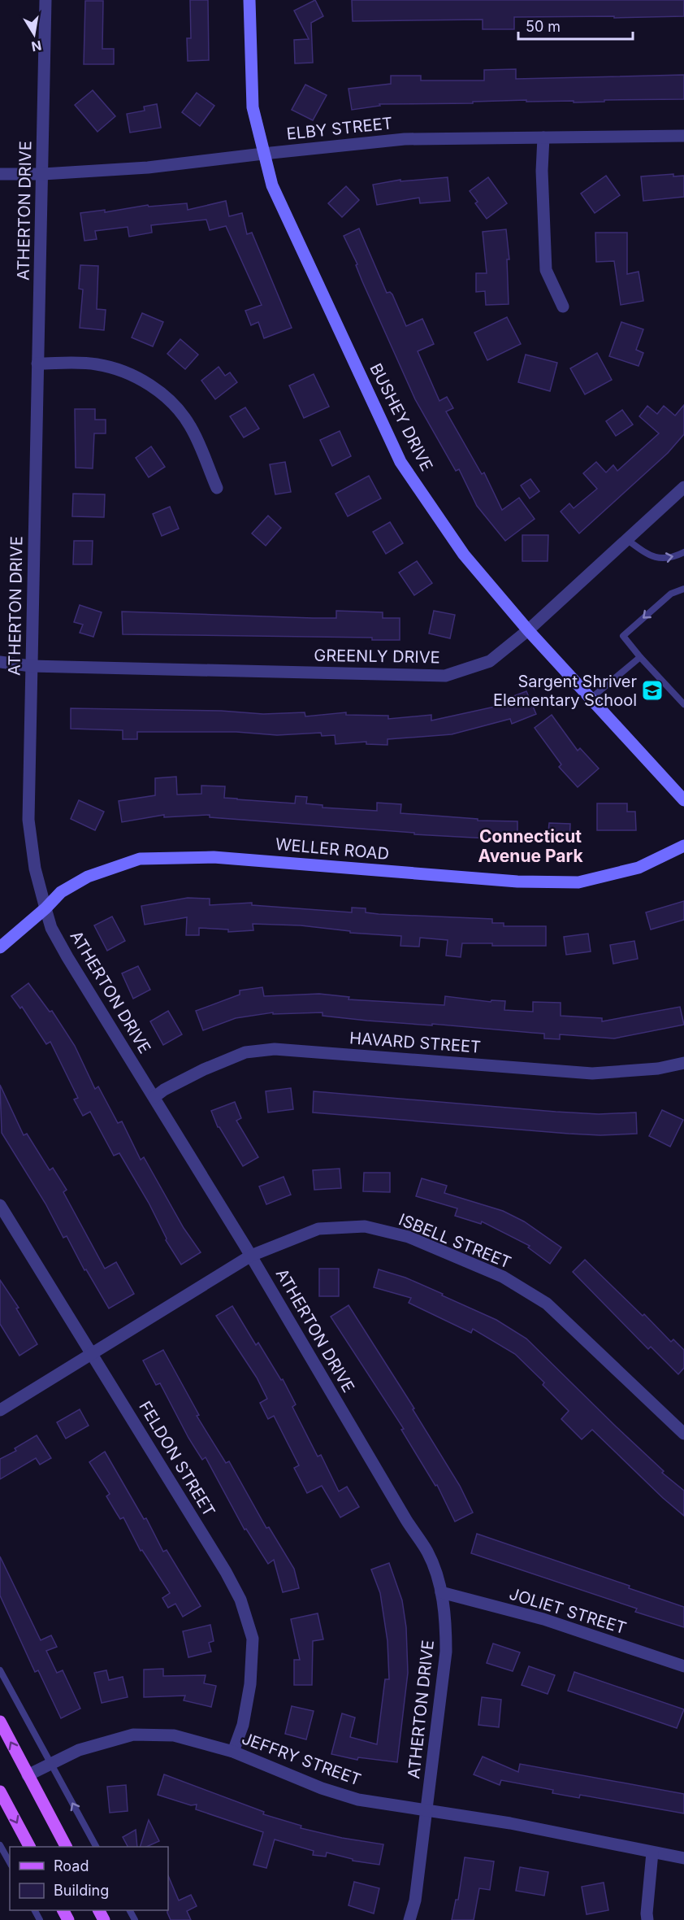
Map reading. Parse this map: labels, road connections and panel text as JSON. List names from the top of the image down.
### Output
{
  "streets": {
    "street": [
      "ELBY STREET",
      "ATHERTON DRIVE",
      "BUSHEY DRIVE",
      "GREENLY DRIVE",
      "WELLER ROAD",
      "HAVARD STREET",
      "ISBELL STREET",
      "FELDON STREET",
      "JOLIET STREET",
      "JEFFRY STREET"
    ]
  },
  "crossings": [
    ["ELBY STREET", "ATHERTON DRIVE"],
    ["ELBY STREET", "BUSHEY DRIVE"],
    ["ATHERTON DRIVE", "GREENLY DRIVE"],
    ["ATHERTON DRIVE", "WELLER ROAD"],
    ["ATHERTON DRIVE", "HAVARD STREET"],
    ["ATHERTON DRIVE", "ISBELL STREET"],
    ["ATHERTON DRIVE", "JOLIET STREET"],
    ["ATHERTON DRIVE", "JEFFRY STREET"],
    ["BUSHEY DRIVE", "GREENLY DRIVE"],
    ["ISBELL STREET", "FELDON STREET"],
    ["FELDON STREET", "JEFFRY STREET"]
  ],
  "districts": ["Connecticut Avenue Park"],
  "places": {
    "school or university": ["Sargent Shriver Elementary School"]
  },
  "legend": ["Road", "Building"],
  "scale_bar": "50 m",
  "north": "bottom"
}
